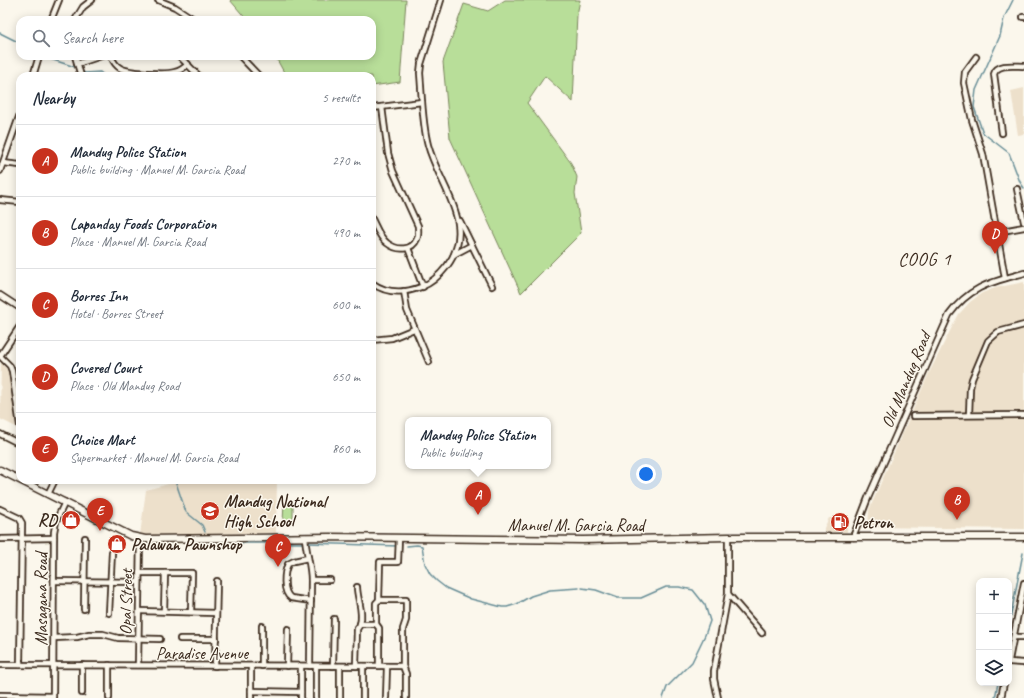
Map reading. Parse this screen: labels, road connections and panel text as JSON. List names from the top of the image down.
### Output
{
  "streets": {
    "main road": ["Manuel M. Garcia Road"],
    "street": [
      "Old Mandug Road",
      "Masagana Road",
      "Opal Street",
      "Paradise Avenue"
    ]
  },
  "crossings": [
    ["Old Mandug Road", "Manuel M. Garcia Road"],
    ["Manuel M. Garcia Road", "Masagana Road"],
    ["Manuel M. Garcia Road", "Opal Street"],
    ["Masagana Road", "Paradise Avenue"],
    ["Opal Street", "Paradise Avenue"]
  ],
  "districts": ["COOG 1"],
  "places": {
    "school or university": ["Mandug National High School"],
    "shop": ["RD", "Palawan Pawnshop"],
    "fuel station": ["Petron"]
  },
  "page": {
    "search": "Search here",
    "heading": ["Nearby", "5 results"],
    "list": [
      {
        "mark": "A",
        "name": "Mandug Police Station",
        "note": "Public building · Manuel M. Garcia Road",
        "value": "270 m"
      },
      {
        "mark": "B",
        "name": "Lapanday Foods Corporation",
        "note": "Place · Manuel M. Garcia Road",
        "value": "490 m"
      },
      {
        "mark": "C",
        "name": "Borres Inn",
        "note": "Hotel · Borres Street",
        "value": "600 m"
      },
      {
        "mark": "D",
        "name": "Covered Court",
        "note": "Place · Old Mandug Road",
        "value": "650 m"
      },
      {
        "mark": "E",
        "name": "Choice Mart",
        "note": "Supermarket · Manuel M. Garcia Road",
        "value": "860 m"
      }
    ],
    "pins": [
      "D",
      "A",
      "B",
      "E",
      "C"
    ],
    "popup": ["Mandug Police Station", "Public building"],
    "map_buttons": ["+", "−"]
  }
}
